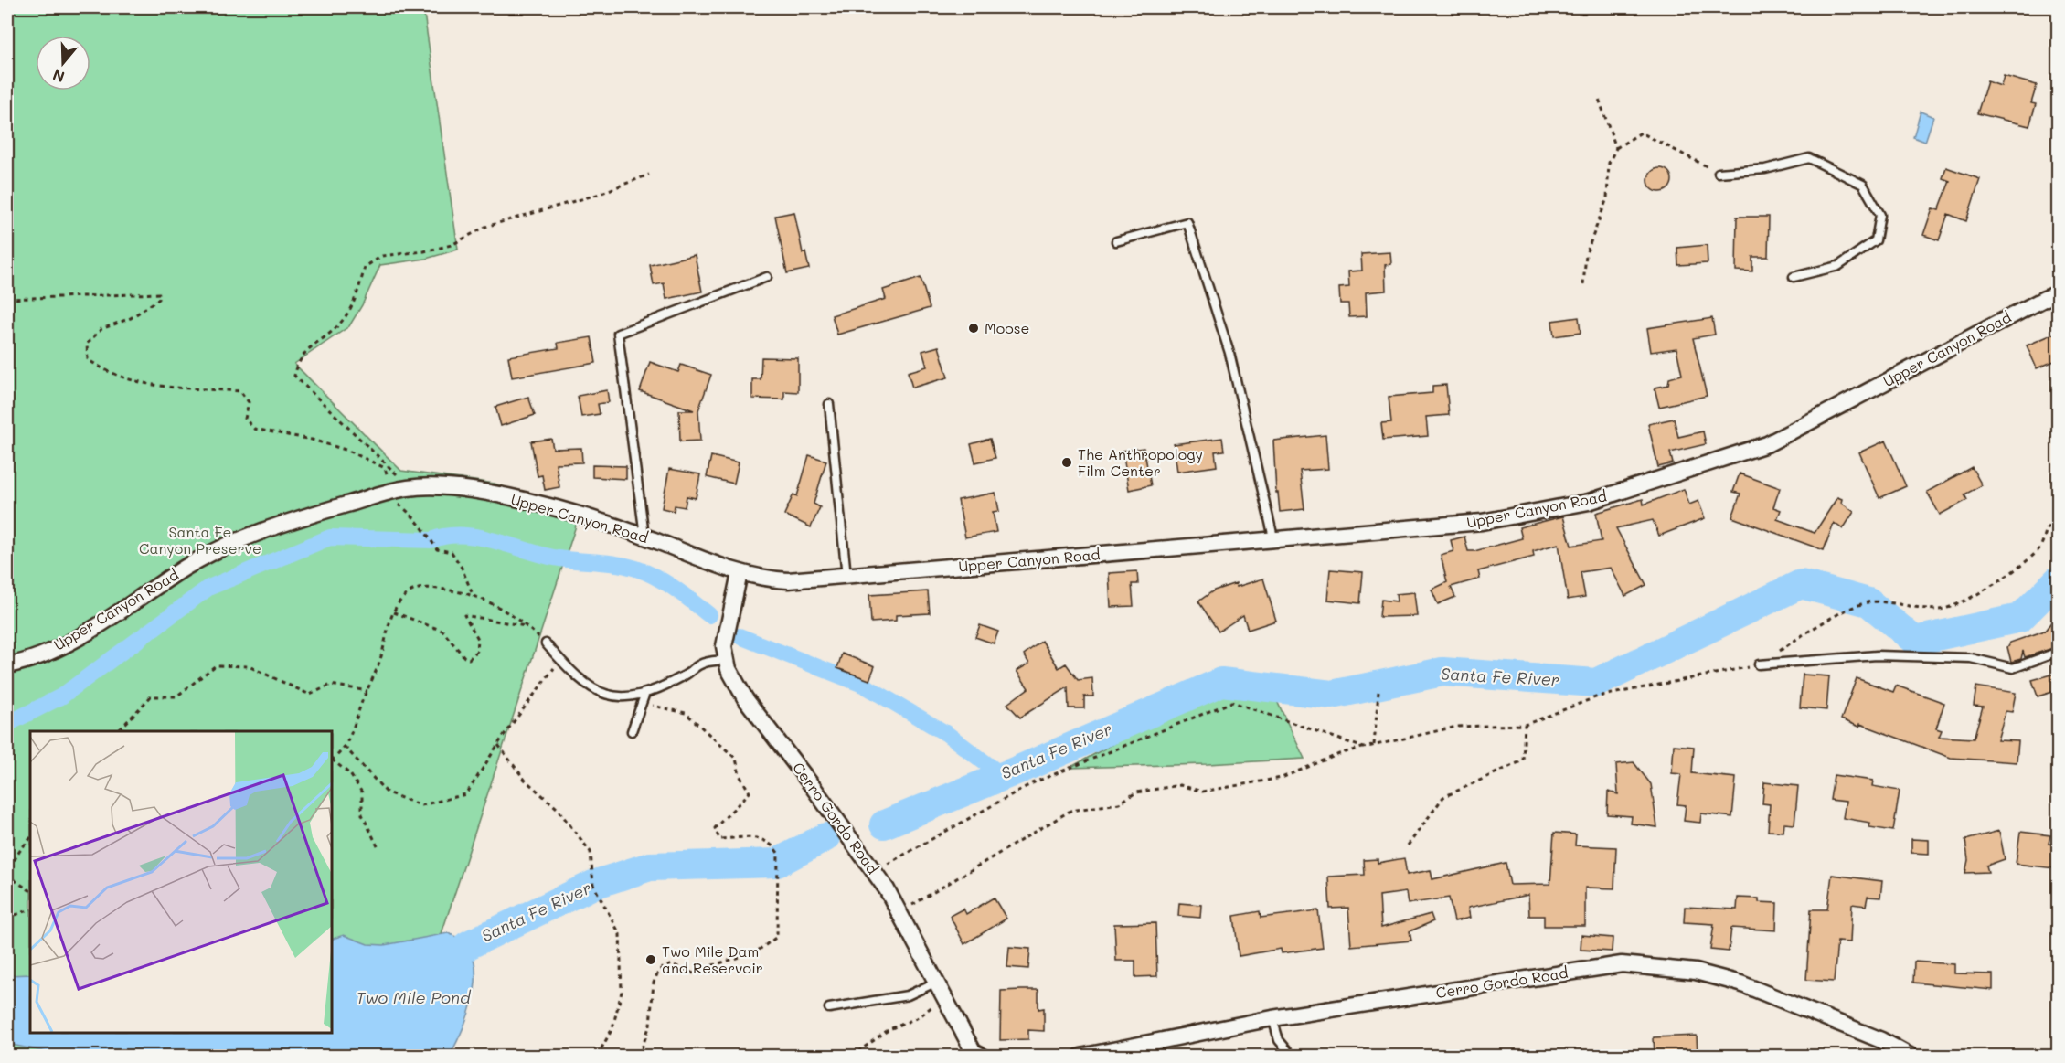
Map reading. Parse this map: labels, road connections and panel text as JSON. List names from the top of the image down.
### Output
{
  "streets": {
    "street": ["Upper Canyon Road", "Cerro Gordo Road"]
  },
  "water": ["Santa Fe River", "Two Mile Pond"],
  "parks": ["Santa Fe Canyon Preserve"],
  "places": ["Moose", "The Anthropology Film Center", "Two Mile Dam and Reservoir"],
  "north": "bottom"
}
